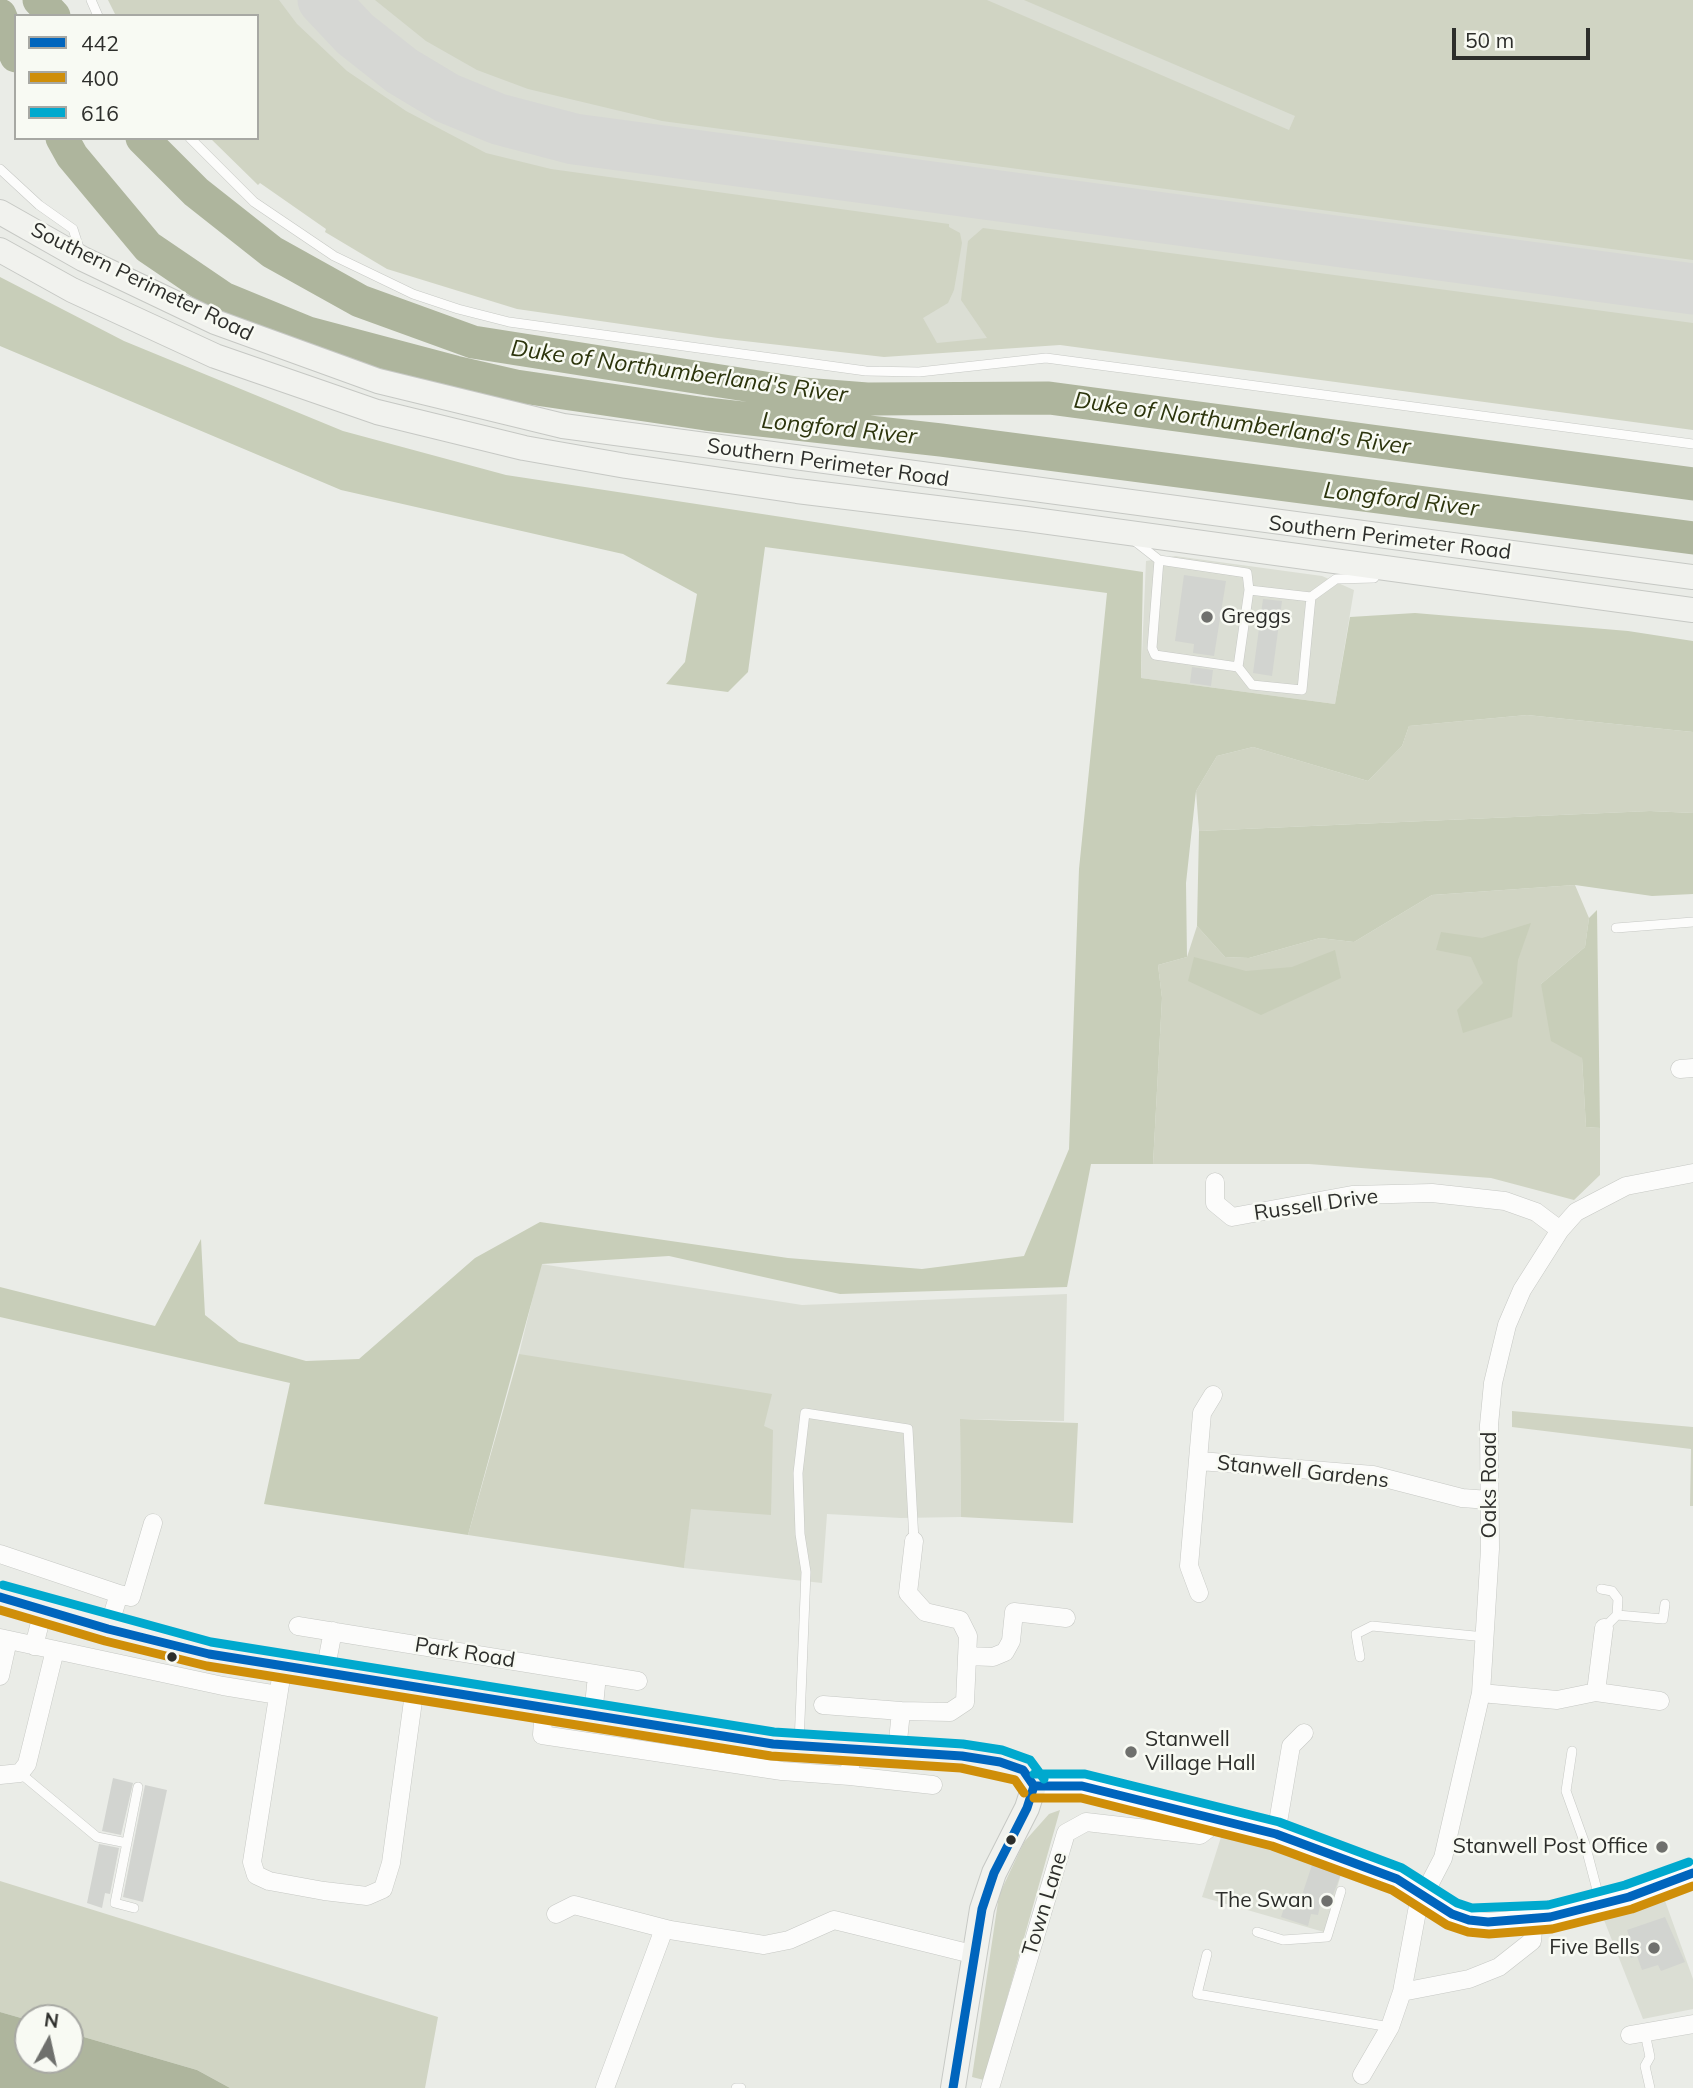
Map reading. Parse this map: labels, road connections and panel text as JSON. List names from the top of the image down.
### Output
{
  "streets": {
    "street": [
      "Southern Perimeter Road",
      "Russell Drive",
      "Stanwell Gardens",
      "Oaks Road",
      "Park Road",
      "Town Lane"
    ]
  },
  "crossings": [
    ["Russell Drive", "Oaks Road"],
    ["Stanwell Gardens", "Oaks Road"]
  ],
  "water": ["Duke of Northumberland's River", "Longford River"],
  "places": [
    "Greggs",
    "Stanwell Village Hall",
    "Stanwell Post Office",
    "The Swan",
    "Five Bells"
  ],
  "lines": ["transit line 616", "transit line 442", "transit line 400"],
  "legend": ["442", "400", "616"],
  "scale_bar": "50 m",
  "north": "top"
}
